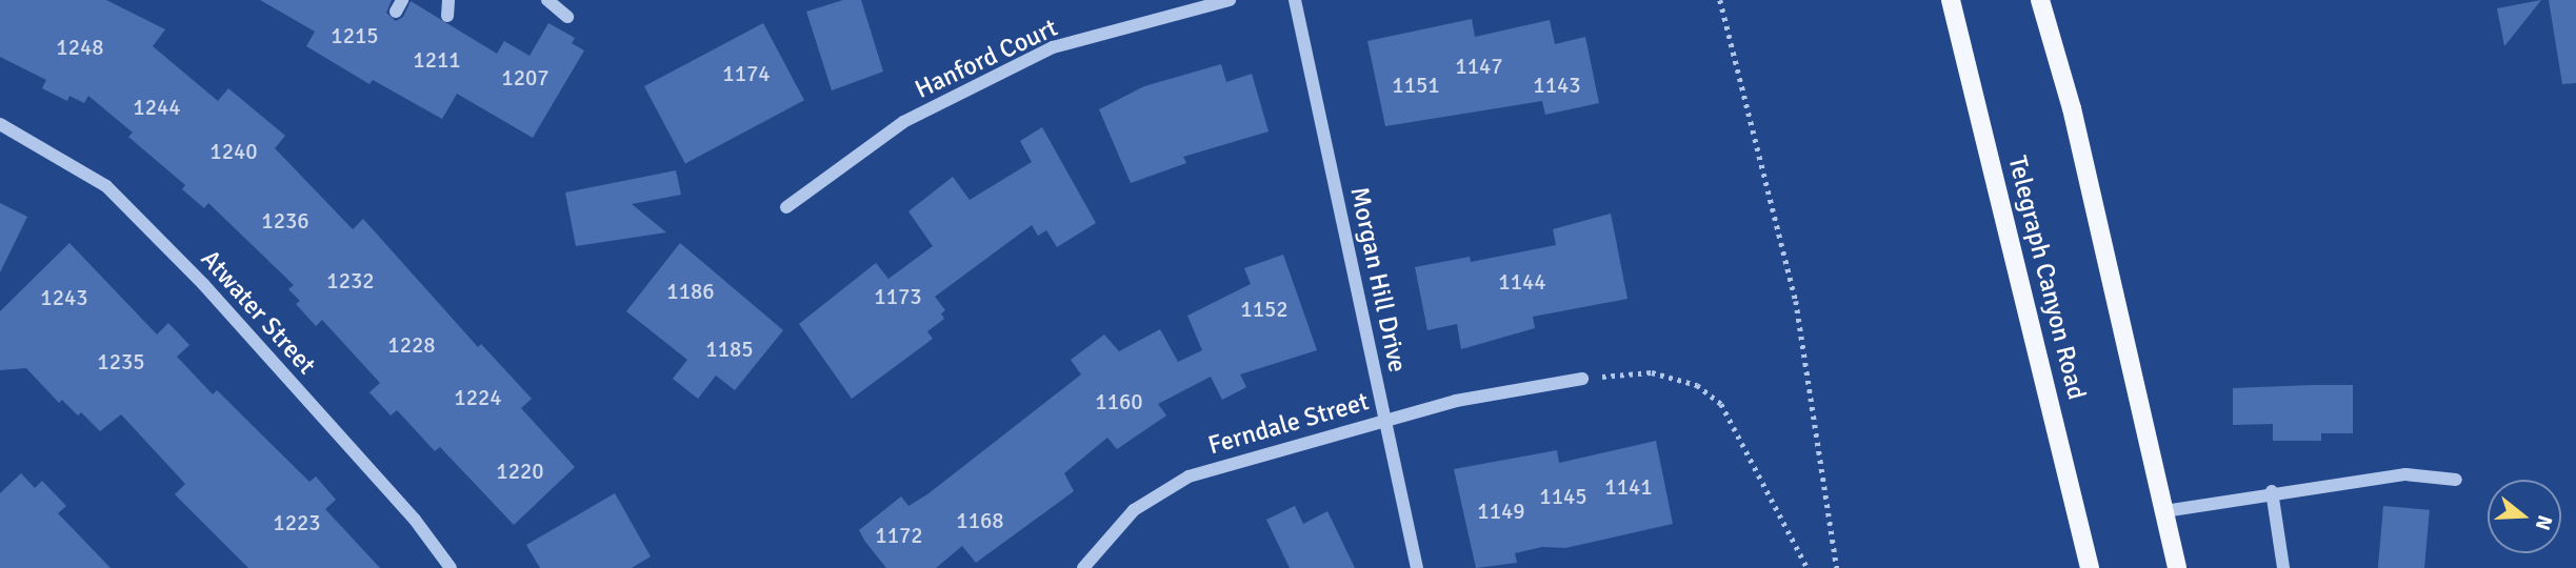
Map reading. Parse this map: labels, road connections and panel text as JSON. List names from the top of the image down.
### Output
{
  "streets": {
    "main road": ["Telegraph Canyon Road"],
    "street": [
      "Hanford Court",
      "Morgan Hill Drive",
      "Atwater Street",
      "Ferndale Street"
    ]
  },
  "crossings": [
    ["Morgan Hill Drive", "Ferndale Street"]
  ],
  "house_numbers": [
    "1215",
    "1248",
    "1211",
    "1147",
    "1174",
    "1207",
    "1151",
    "1143",
    "1244",
    "1240",
    "1236",
    "1232",
    "1144",
    "1186",
    "1173",
    "1243",
    "1152",
    "1228",
    "1185",
    "1235",
    "1224",
    "1160",
    "1220",
    "1141",
    "1145",
    "1149",
    "1168",
    "1223",
    "1172"
  ],
  "north": "right"
}
